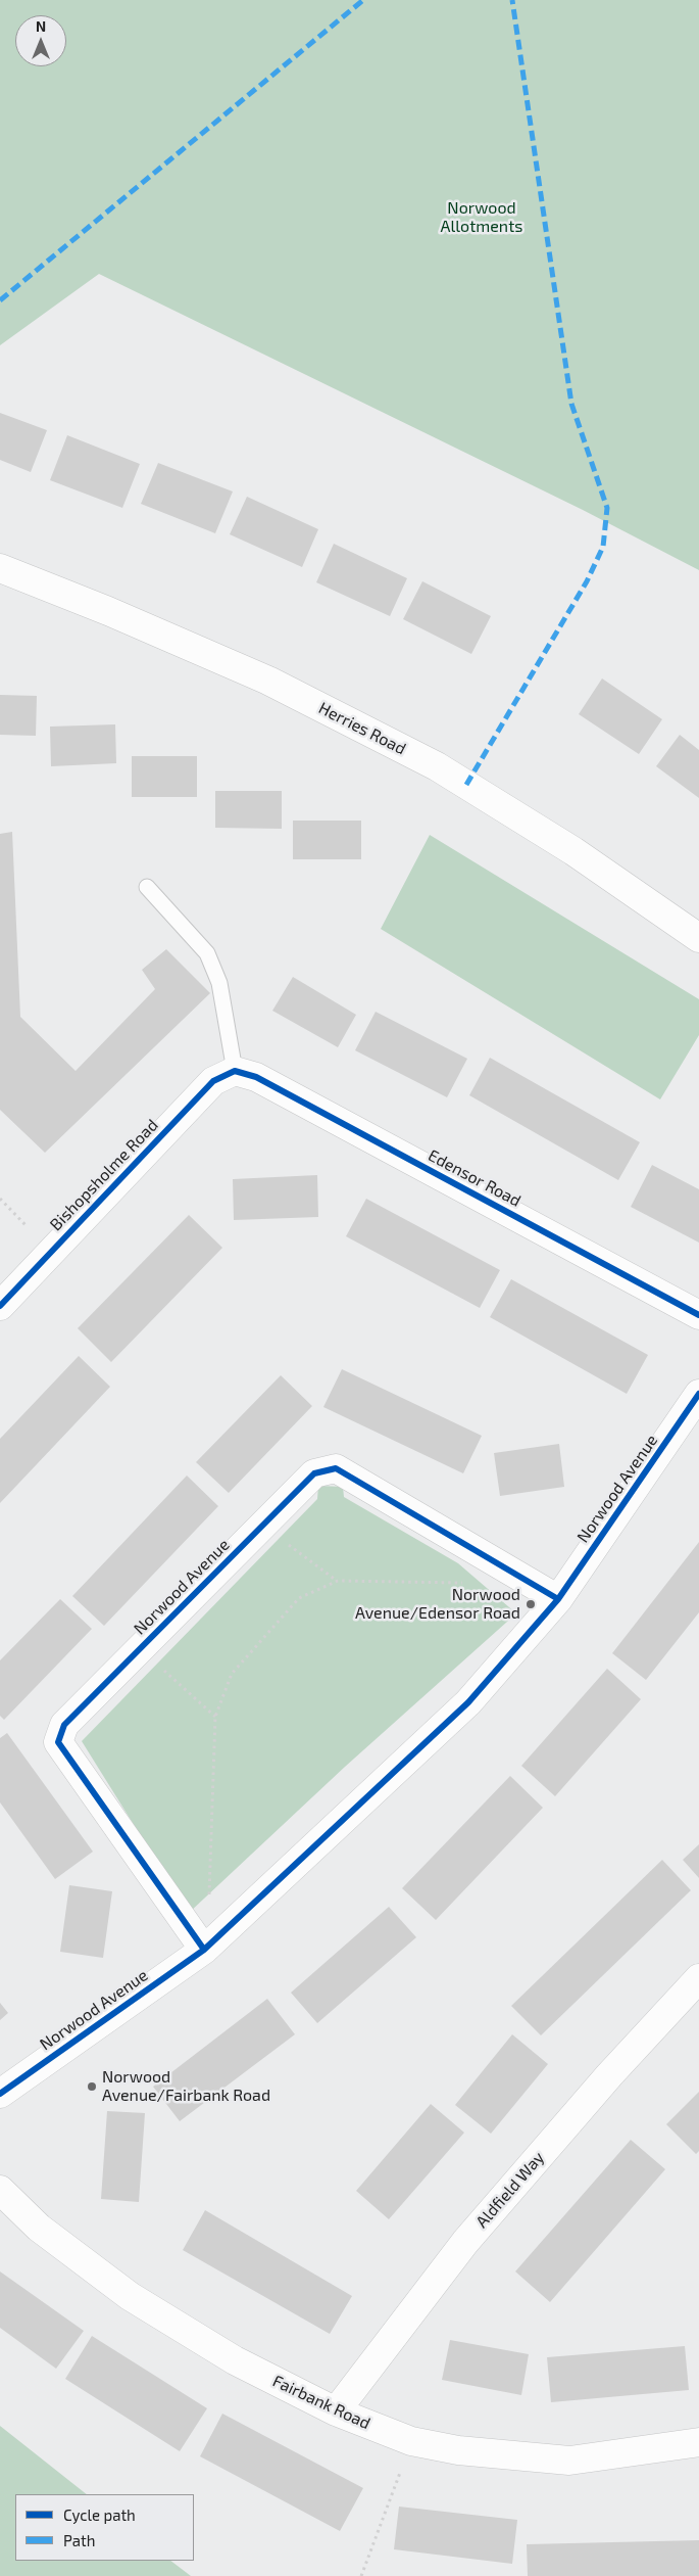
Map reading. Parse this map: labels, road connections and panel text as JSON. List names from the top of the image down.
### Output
{
  "streets": {
    "street": [
      "Herries Road",
      "Bishopsholme Road",
      "Edensor Road",
      "Norwood Avenue",
      "Aldfield Way",
      "Fairbank Road"
    ]
  },
  "crossings": [
    ["Bishopsholme Road", "Edensor Road"],
    ["Aldfield Way", "Fairbank Road"]
  ],
  "parks": ["Norwood Allotments"],
  "places": ["Norwood Avenue/Edensor Road", "Norwood Avenue/Fairbank Road"],
  "legend": ["Cycle path", "Path"],
  "north": "top"
}
